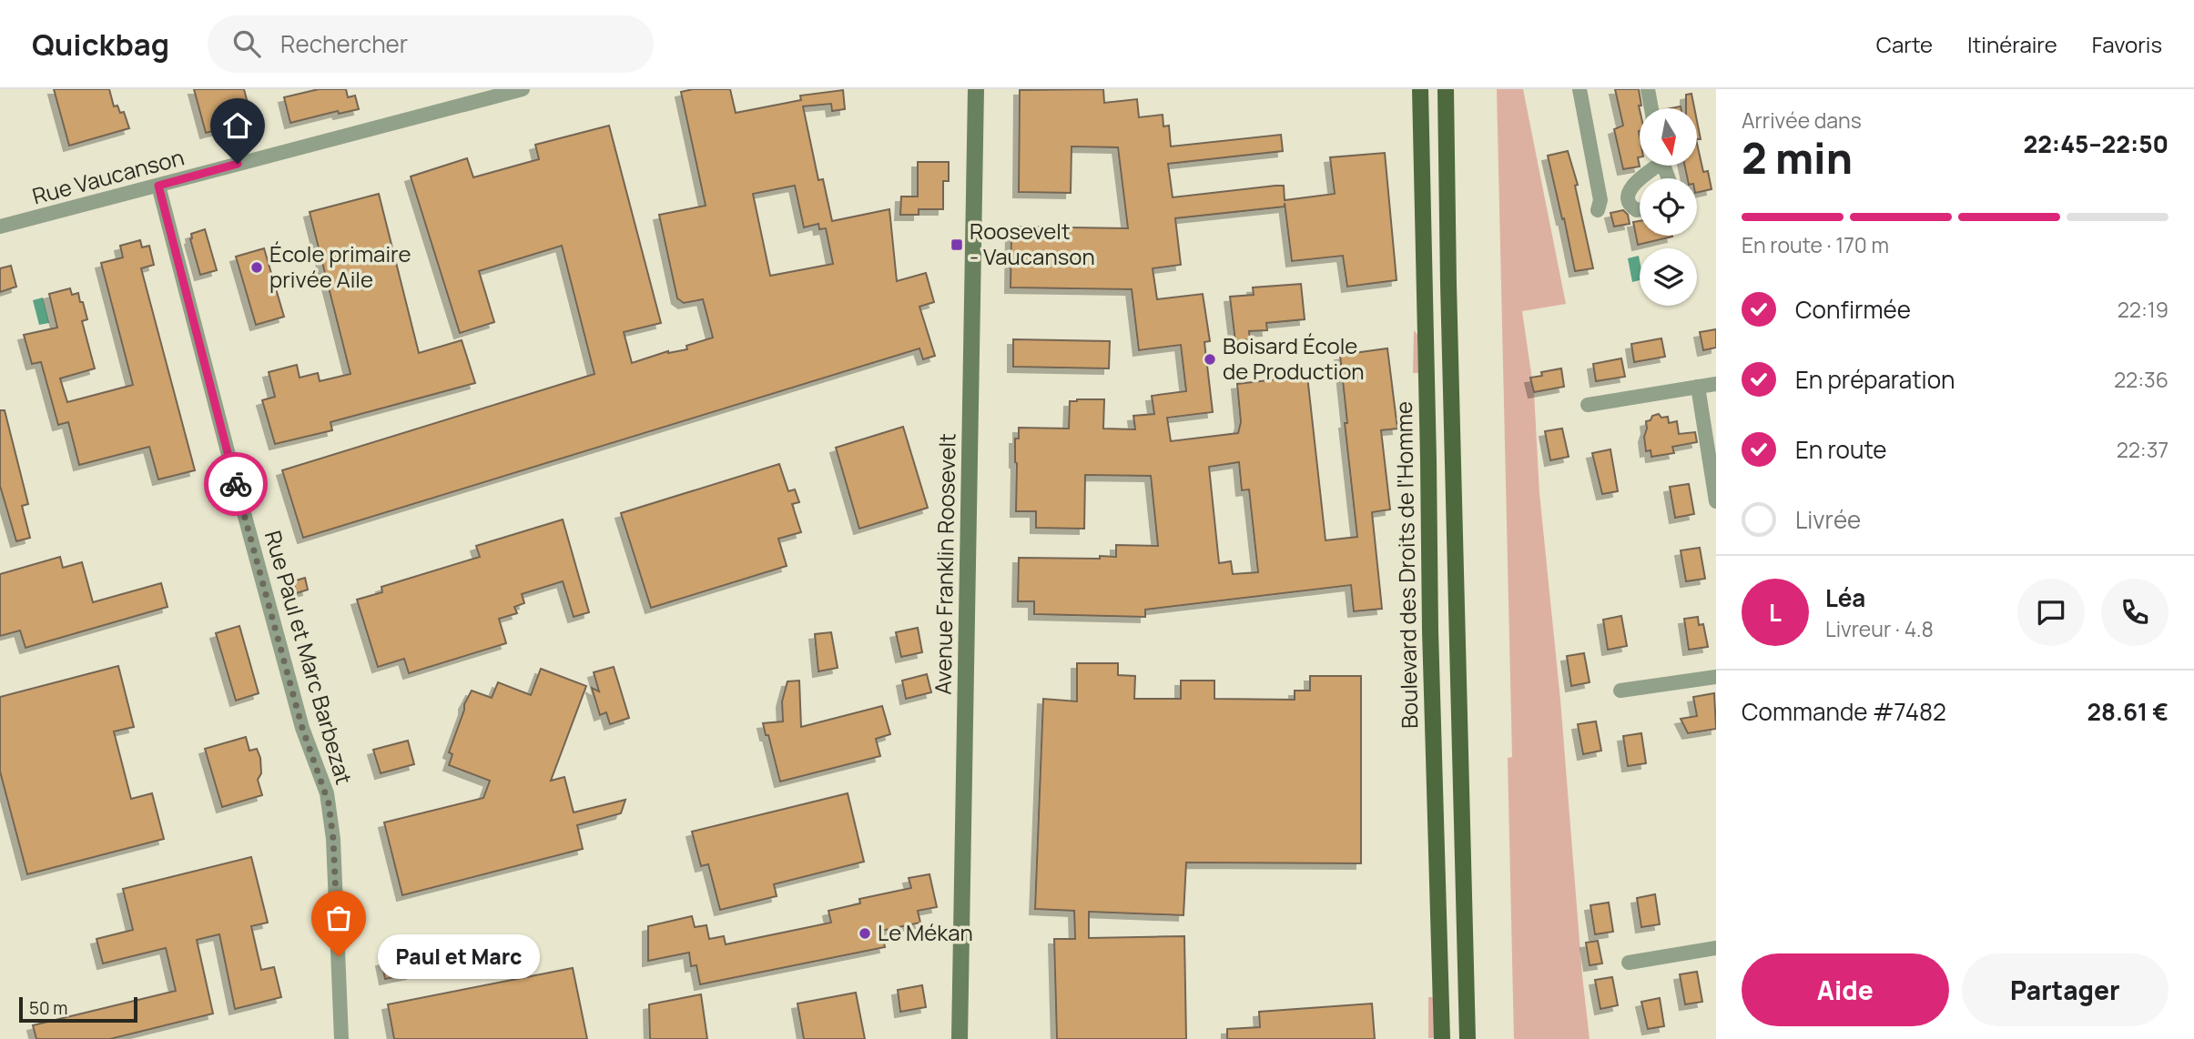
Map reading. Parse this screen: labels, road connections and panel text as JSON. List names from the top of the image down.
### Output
{
  "streets": {
    "main road": ["Boulevard des Droits de l'Homme"],
    "street": ["Rue Vaucanson", "Avenue Franklin Roosevelt", "Rue Paul et Marc Barbezat"]
  },
  "crossings": [
    ["Rue Vaucanson", "Rue Paul et Marc Barbezat"]
  ],
  "places": {
    "transit": ["Roosevelt - Vaucanson"],
    "other": [
      "École primaire privée Aile",
      "Boisard École de Production",
      "Le Mékan",
      "Paul et Marc"
    ]
  },
  "scale_bar": "50 m",
  "north": "bottom",
  "page": {
    "header": "Quickbag",
    "search": "Rechercher",
    "nav": ["Carte", "Itinéraire", "Favoris"],
    "heading": ["2 min", "Arrivée dans", "22:45–22:50"],
    "panel": [
      "Léa",
      "Livreur · 4.8",
      "Commande #7482",
      "28.61 €"
    ],
    "bar": "En route · 170 m",
    "list": [
      ["Confirmée", "22:19"],
      ["En préparation", "22:36"],
      ["En route", "22:37"],
      "Livrée"
    ],
    "round": "L",
    "bubble": "Paul et Marc",
    "buttons": ["Aide", "Partager"],
    "scale": "50 m"
  }
}
